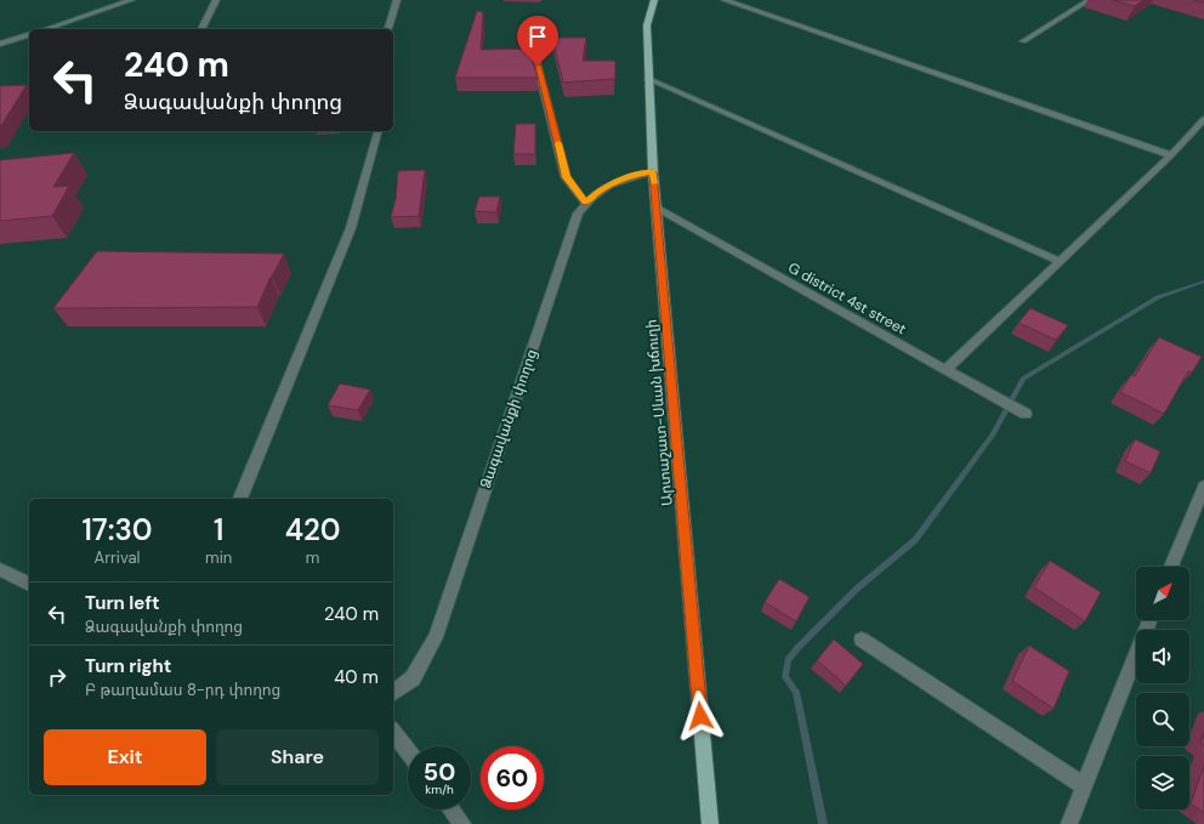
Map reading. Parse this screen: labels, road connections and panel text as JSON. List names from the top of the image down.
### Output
{
  "streets": {
    "main road": ["Արտաշատ-Սևան խճուղի"],
    "street": ["G district 4st street", "Ձագավանքի փողոց"]
  },
  "crossings": [
    ["G district 4st street", "Արտաշատ-Սևան խճուղի"],
    ["Արտաշատ-Սևան խճուղի", "Ձագավանքի փողոց"]
  ],
  "north": "top right",
  "page": {
    "turn": ["240 m", "Ձագավանքի փողոց"],
    "eta": [
      "17:30",
      "Arrival",
      "1",
      "min",
      "420",
      "m"
    ],
    "list": [
      {
        "name": "Turn left",
        "note": "Ձագավանքի փողոց",
        "value": "240 m"
      },
      {
        "name": "Turn right",
        "note": "Բ թաղամաս 8-րդ փողոց",
        "value": "40 m"
      }
    ],
    "buttons": ["Exit", "Share"],
    "speed": "50 km/h",
    "limit": "60"
  }
}
